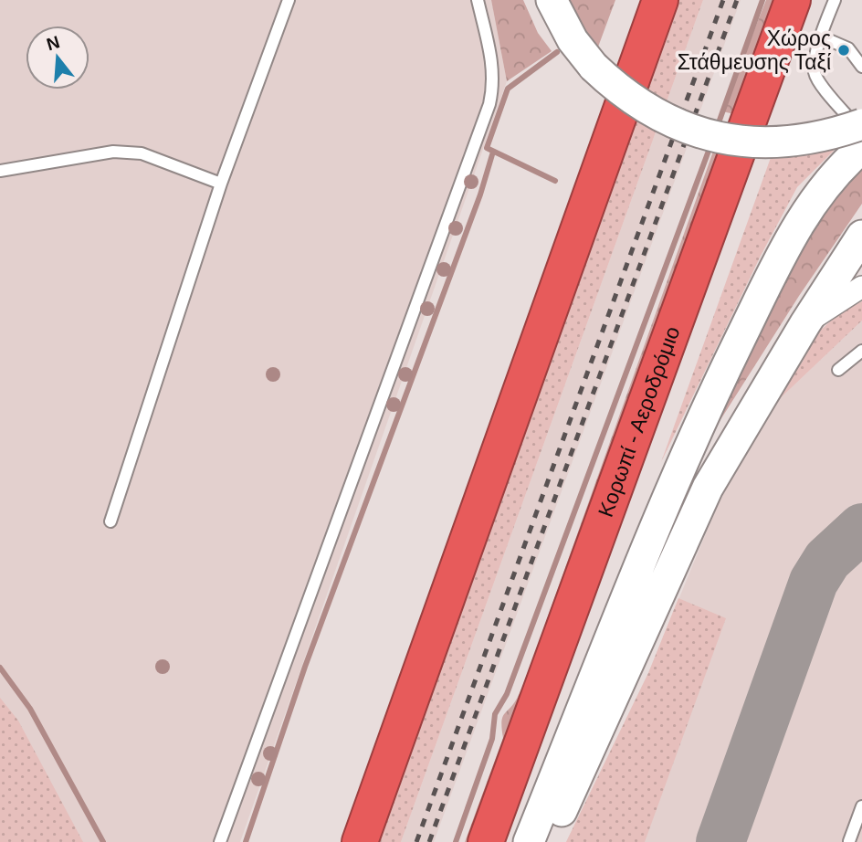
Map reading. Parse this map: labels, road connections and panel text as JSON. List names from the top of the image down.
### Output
{
  "streets": {
    "highway": ["Κορωπί - Αεροδρόμιο"]
  },
  "places": ["Χώρος Στάθμευσης Ταξί"],
  "north": "top"
}
